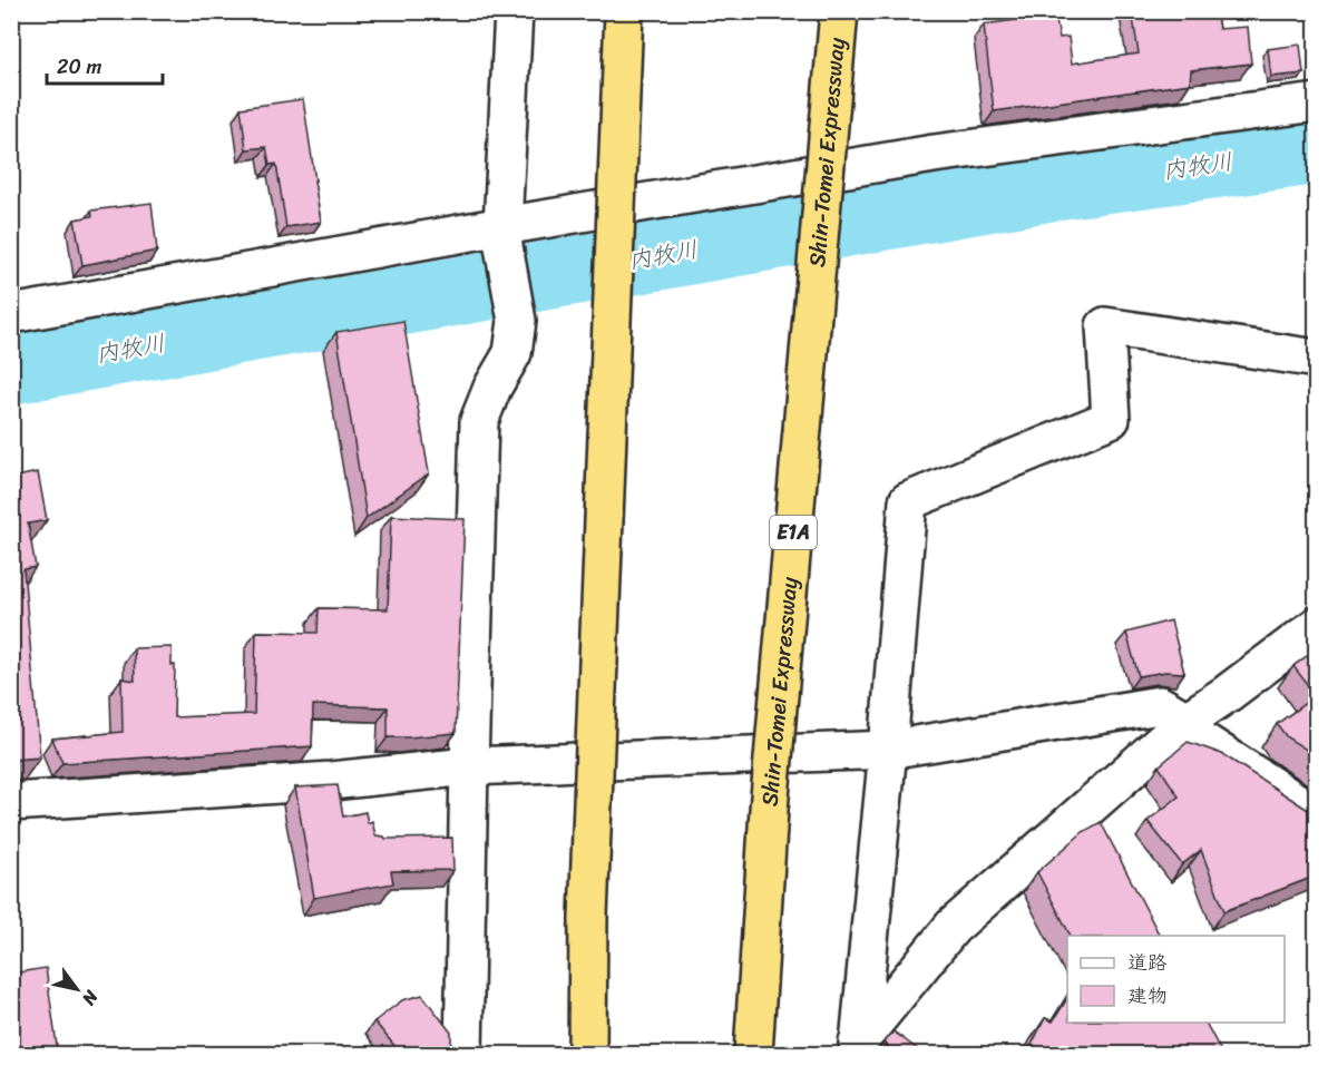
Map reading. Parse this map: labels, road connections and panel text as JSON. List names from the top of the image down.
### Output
{
  "streets": {
    "highway": ["Shin-Tomei Expressway", "E1A"]
  },
  "water": ["内牧川"],
  "legend": ["道路", "建物"],
  "scale_bar": "20 m",
  "north": "bottom right"
}
